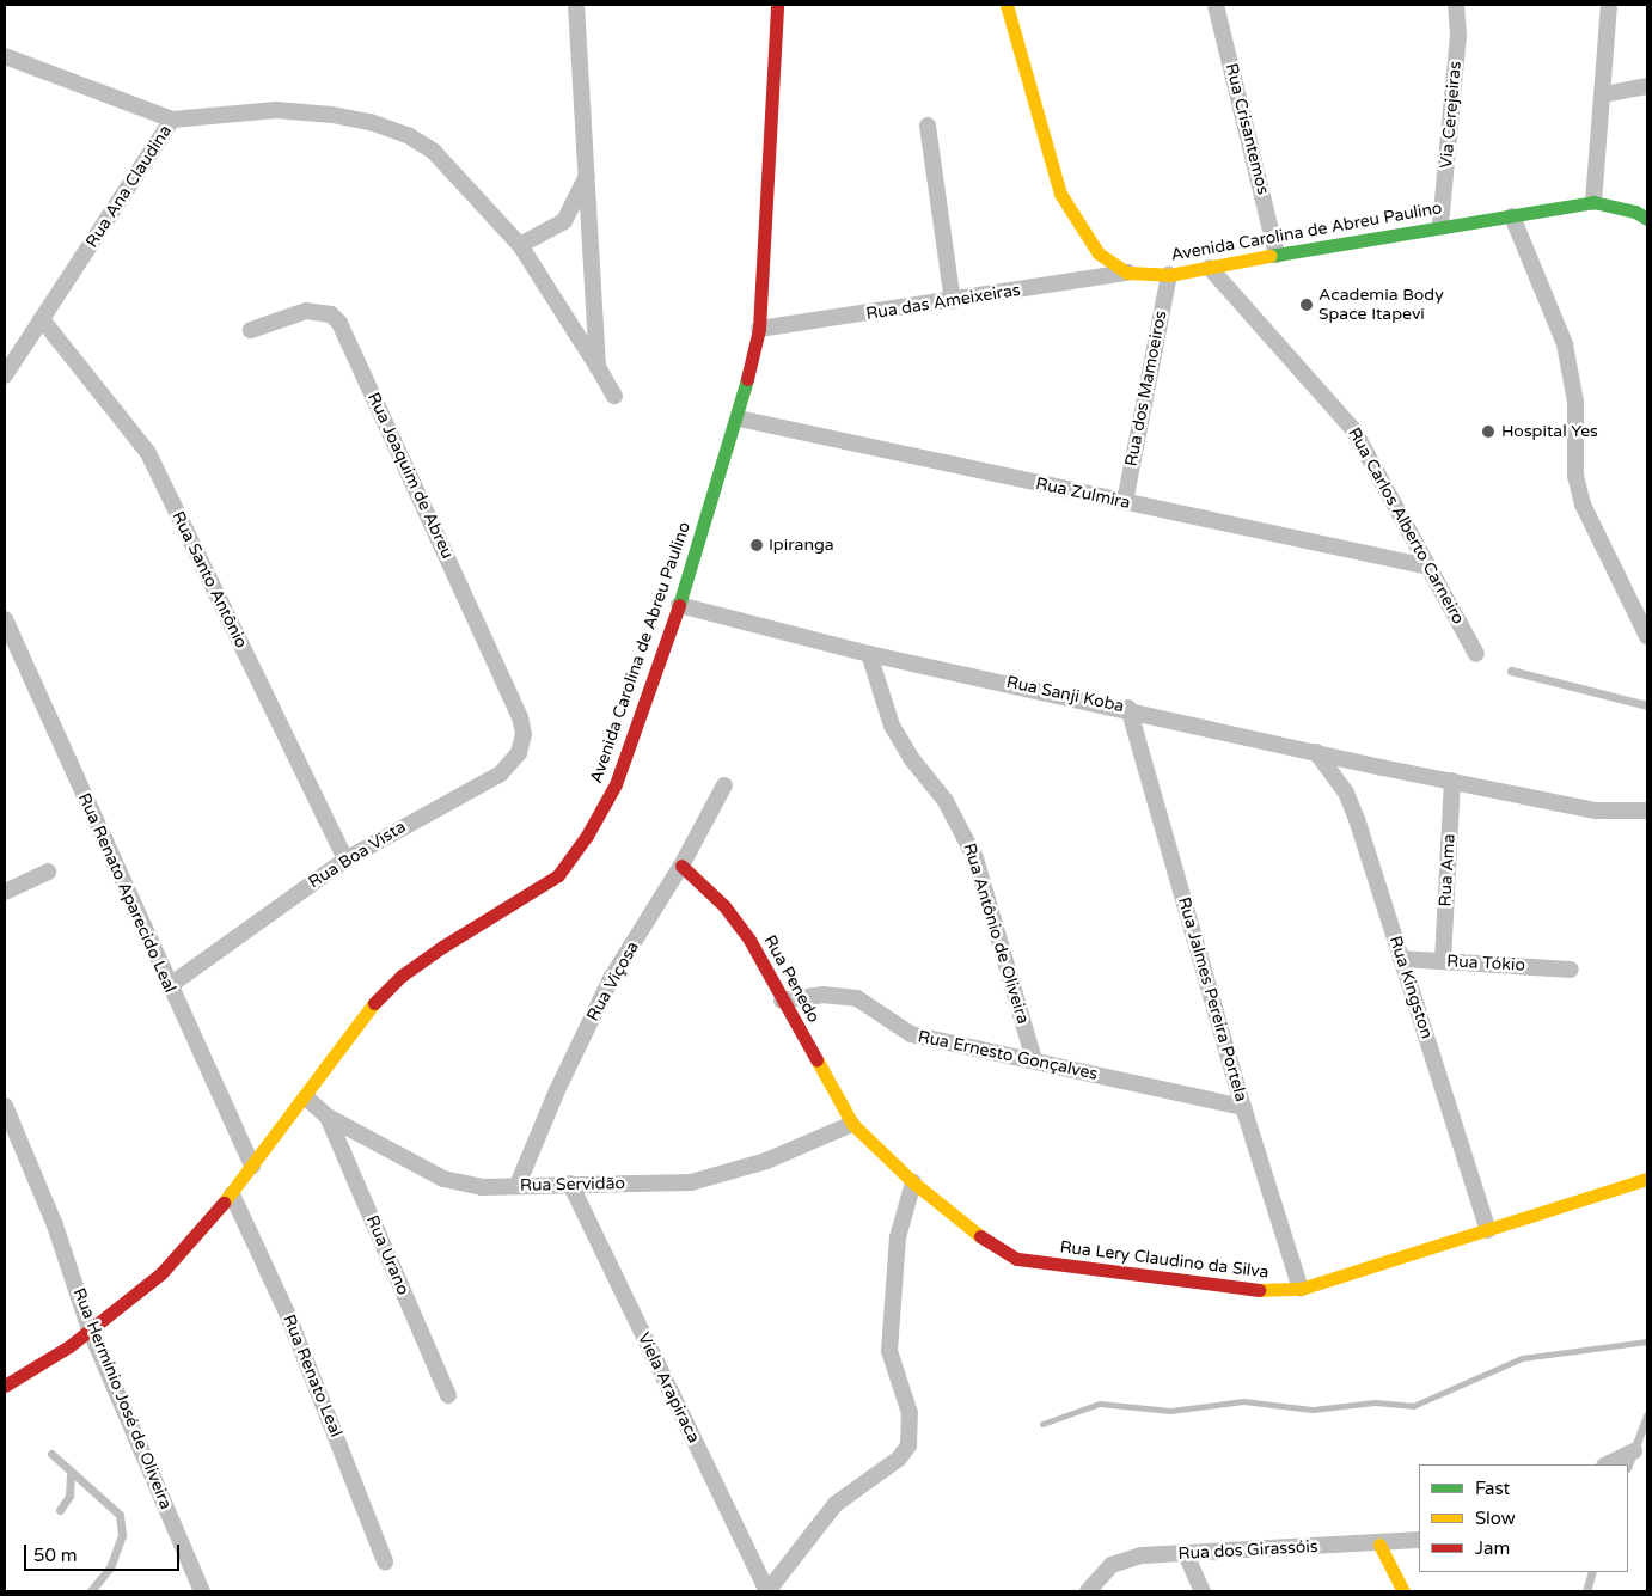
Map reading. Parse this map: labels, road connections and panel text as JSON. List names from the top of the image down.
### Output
{
  "streets": {
    "main road": ["Avenida Carolina de Abreu Paulino", "Rua Penedo", "Rua Lery Claudino da Silva"],
    "street": [
      "Via Cerejeiras",
      "Rua Crisantemos",
      "Rua Ana Claudina",
      "Rua das Ameixeiras",
      "Rua dos Mamoeiros",
      "Rua Joaquim de Abreu",
      "Rua Zulmira",
      "Rua Carlos Alberto Carneiro",
      "Rua Santo Antônio",
      "Rua Sanji Koba",
      "Rua Boa Vista",
      "Rua Ama",
      "Rua Renato Aparecido Leal",
      "Rua Antônio de Oliveira",
      "Rua Tókio",
      "Rua Viçosa",
      "Rua Kingston",
      "Rua Jalmes Pereira Portela",
      "Rua Ernesto Gonçalves",
      "Rua Servidão",
      "Rua Urano",
      "Rua Renato Leal",
      "Viela Arapiraca",
      "Rua Hermínio José de Oliveira",
      "Rua dos Girassóis"
    ]
  },
  "crossings": [
    ["Via Cerejeiras", "Avenida Carolina de Abreu Paulino"],
    ["Rua Crisantemos", "Avenida Carolina de Abreu Paulino"],
    ["Rua Ana Claudina", "Rua Santo Antônio"],
    ["Avenida Carolina de Abreu Paulino", "Rua das Ameixeiras"],
    ["Avenida Carolina de Abreu Paulino", "Rua dos Mamoeiros"],
    ["Avenida Carolina de Abreu Paulino", "Rua Zulmira"],
    ["Avenida Carolina de Abreu Paulino", "Rua Carlos Alberto Carneiro"],
    ["Avenida Carolina de Abreu Paulino", "Rua Sanji Koba"],
    ["Avenida Carolina de Abreu Paulino", "Rua Renato Aparecido Leal"],
    ["Avenida Carolina de Abreu Paulino", "Rua Servidão"],
    ["Avenida Carolina de Abreu Paulino", "Rua Renato Leal"],
    ["Avenida Carolina de Abreu Paulino", "Rua Hermínio José de Oliveira"],
    ["Rua dos Mamoeiros", "Rua Zulmira"],
    ["Rua Joaquim de Abreu", "Rua Boa Vista"],
    ["Rua Zulmira", "Rua Carlos Alberto Carneiro"],
    ["Rua Santo Antônio", "Rua Boa Vista"],
    ["Rua Sanji Koba", "Rua Ama"],
    ["Rua Sanji Koba", "Rua Antônio de Oliveira"],
    ["Rua Sanji Koba", "Rua Kingston"],
    ["Rua Sanji Koba", "Rua Jalmes Pereira Portela"],
    ["Rua Boa Vista", "Rua Renato Aparecido Leal"],
    ["Rua Ama", "Rua Tókio"],
    ["Rua Antônio de Oliveira", "Rua Ernesto Gonçalves"],
    ["Rua Tókio", "Rua Kingston"],
    ["Rua Penedo", "Rua Viçosa"],
    ["Rua Penedo", "Rua Ernesto Gonçalves"],
    ["Rua Penedo", "Rua Servidão"],
    ["Rua Penedo", "Rua Lery Claudino da Silva"],
    ["Rua Viçosa", "Rua Servidão"],
    ["Rua Kingston", "Rua Lery Claudino da Silva"],
    ["Rua Jalmes Pereira Portela", "Rua Ernesto Gonçalves"],
    ["Rua Jalmes Pereira Portela", "Rua Lery Claudino da Silva"],
    ["Rua Servidão", "Rua Urano"],
    ["Rua Servidão", "Rua Lery Claudino da Silva"],
    ["Rua Servidão", "Viela Arapiraca"]
  ],
  "places": ["Academia Body Space Itapevi", "Hospital Yes", "Ipiranga"],
  "legend": ["Fast", "Slow", "Jam"],
  "scale_bar": "50 m"
}
